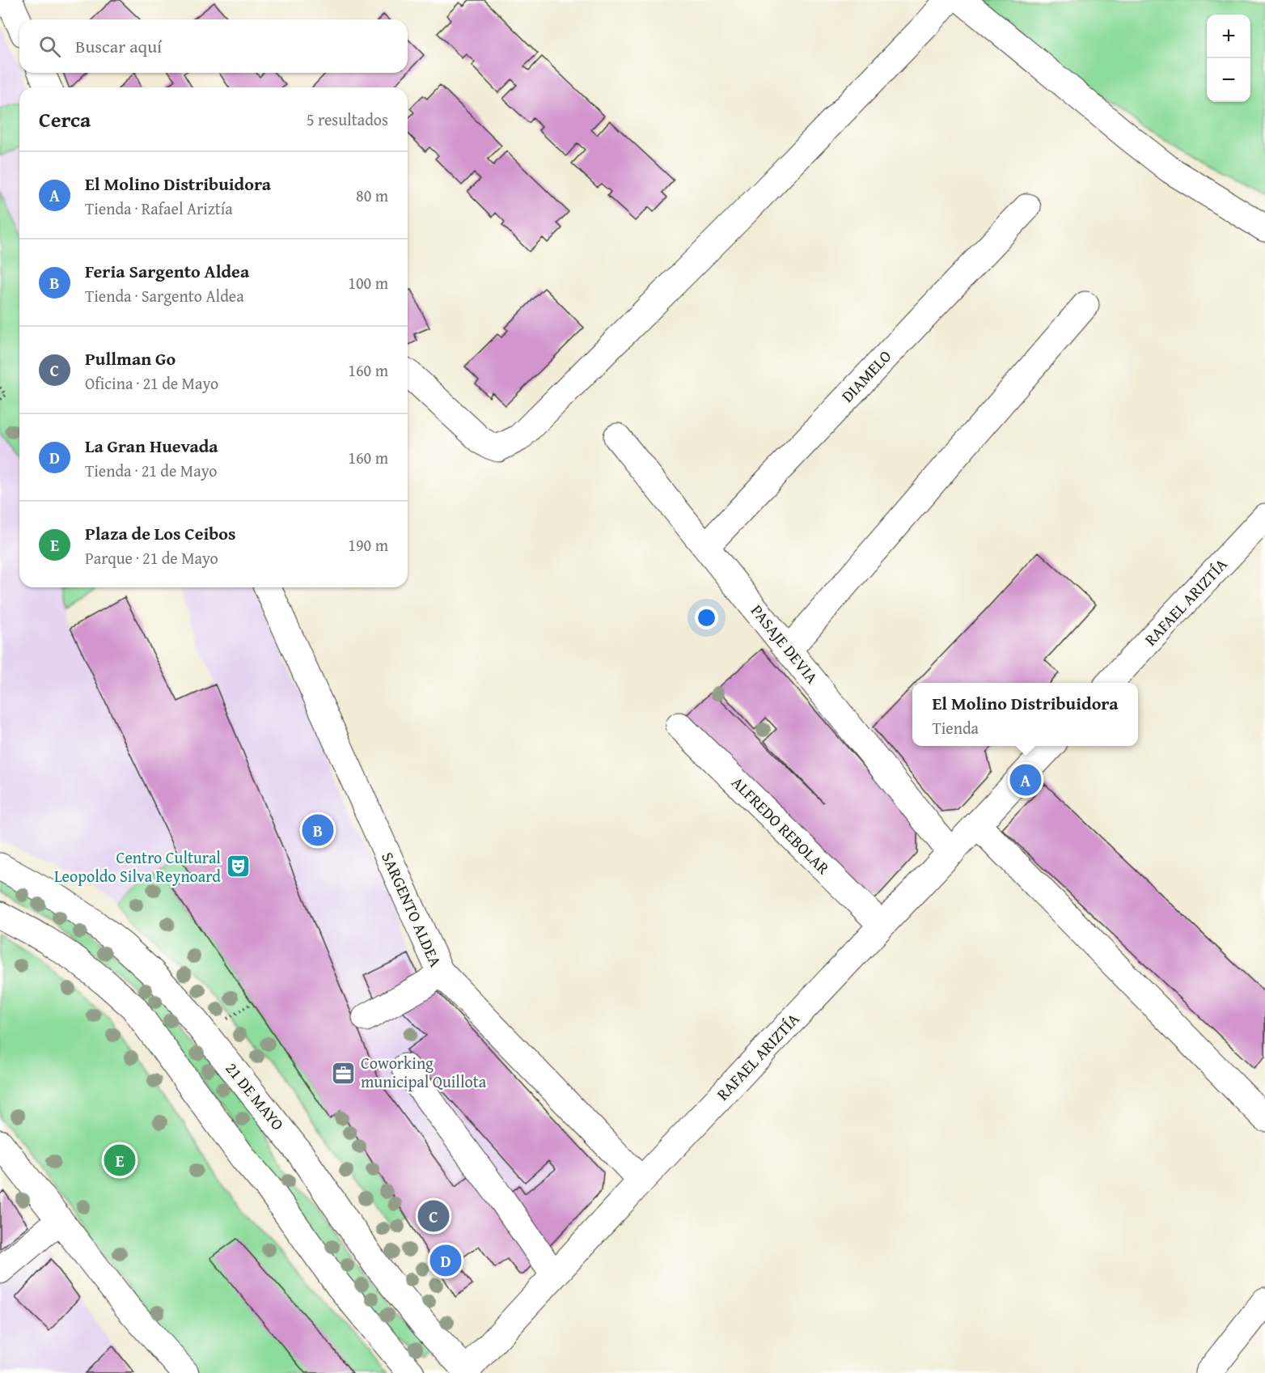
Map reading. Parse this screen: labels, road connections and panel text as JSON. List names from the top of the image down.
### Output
{
  "streets": {
    "main road": [
      "DIAMELO",
      "RAFAEL ARIZTÍA",
      "PASAJE DEVIA",
      "ALFREDO REBOLAR",
      "SARGENTO ALDEA",
      "21 DE MAYO"
    ]
  },
  "crossings": [
    ["DIAMELO", "PASAJE DEVIA"],
    ["RAFAEL ARIZTÍA", "PASAJE DEVIA"],
    ["RAFAEL ARIZTÍA", "ALFREDO REBOLAR"],
    ["RAFAEL ARIZTÍA", "SARGENTO ALDEA"],
    ["RAFAEL ARIZTÍA", "21 DE MAYO"]
  ],
  "places": {
    "theatre": ["Centro Cultural Leopoldo Silva Reynoard"],
    "office": ["Coworking municipal Quillota"]
  },
  "page": {
    "map_buttons": ["+", "−"],
    "search": "Buscar aquí",
    "heading": ["Cerca", "5 resultados"],
    "list": [
      {
        "mark": "A",
        "name": "El Molino Distribuidora",
        "note": "Tienda · Rafael Ariztía",
        "value": "80 m"
      },
      {
        "mark": "B",
        "name": "Feria Sargento Aldea",
        "note": "Tienda · Sargento Aldea",
        "value": "100 m"
      },
      {
        "mark": "C",
        "name": "Pullman Go",
        "note": "Oficina · 21 de Mayo",
        "value": "160 m"
      },
      {
        "mark": "D",
        "name": "La Gran Huevada",
        "note": "Tienda · 21 de Mayo",
        "value": "160 m"
      },
      {
        "mark": "E",
        "name": "Plaza de Los Ceibos",
        "note": "Parque · 21 de Mayo",
        "value": "190 m"
      }
    ],
    "popup": ["El Molino Distribuidora", "Tienda"],
    "pins": [
      "A",
      "B",
      "E",
      "C",
      "D"
    ]
  }
}
